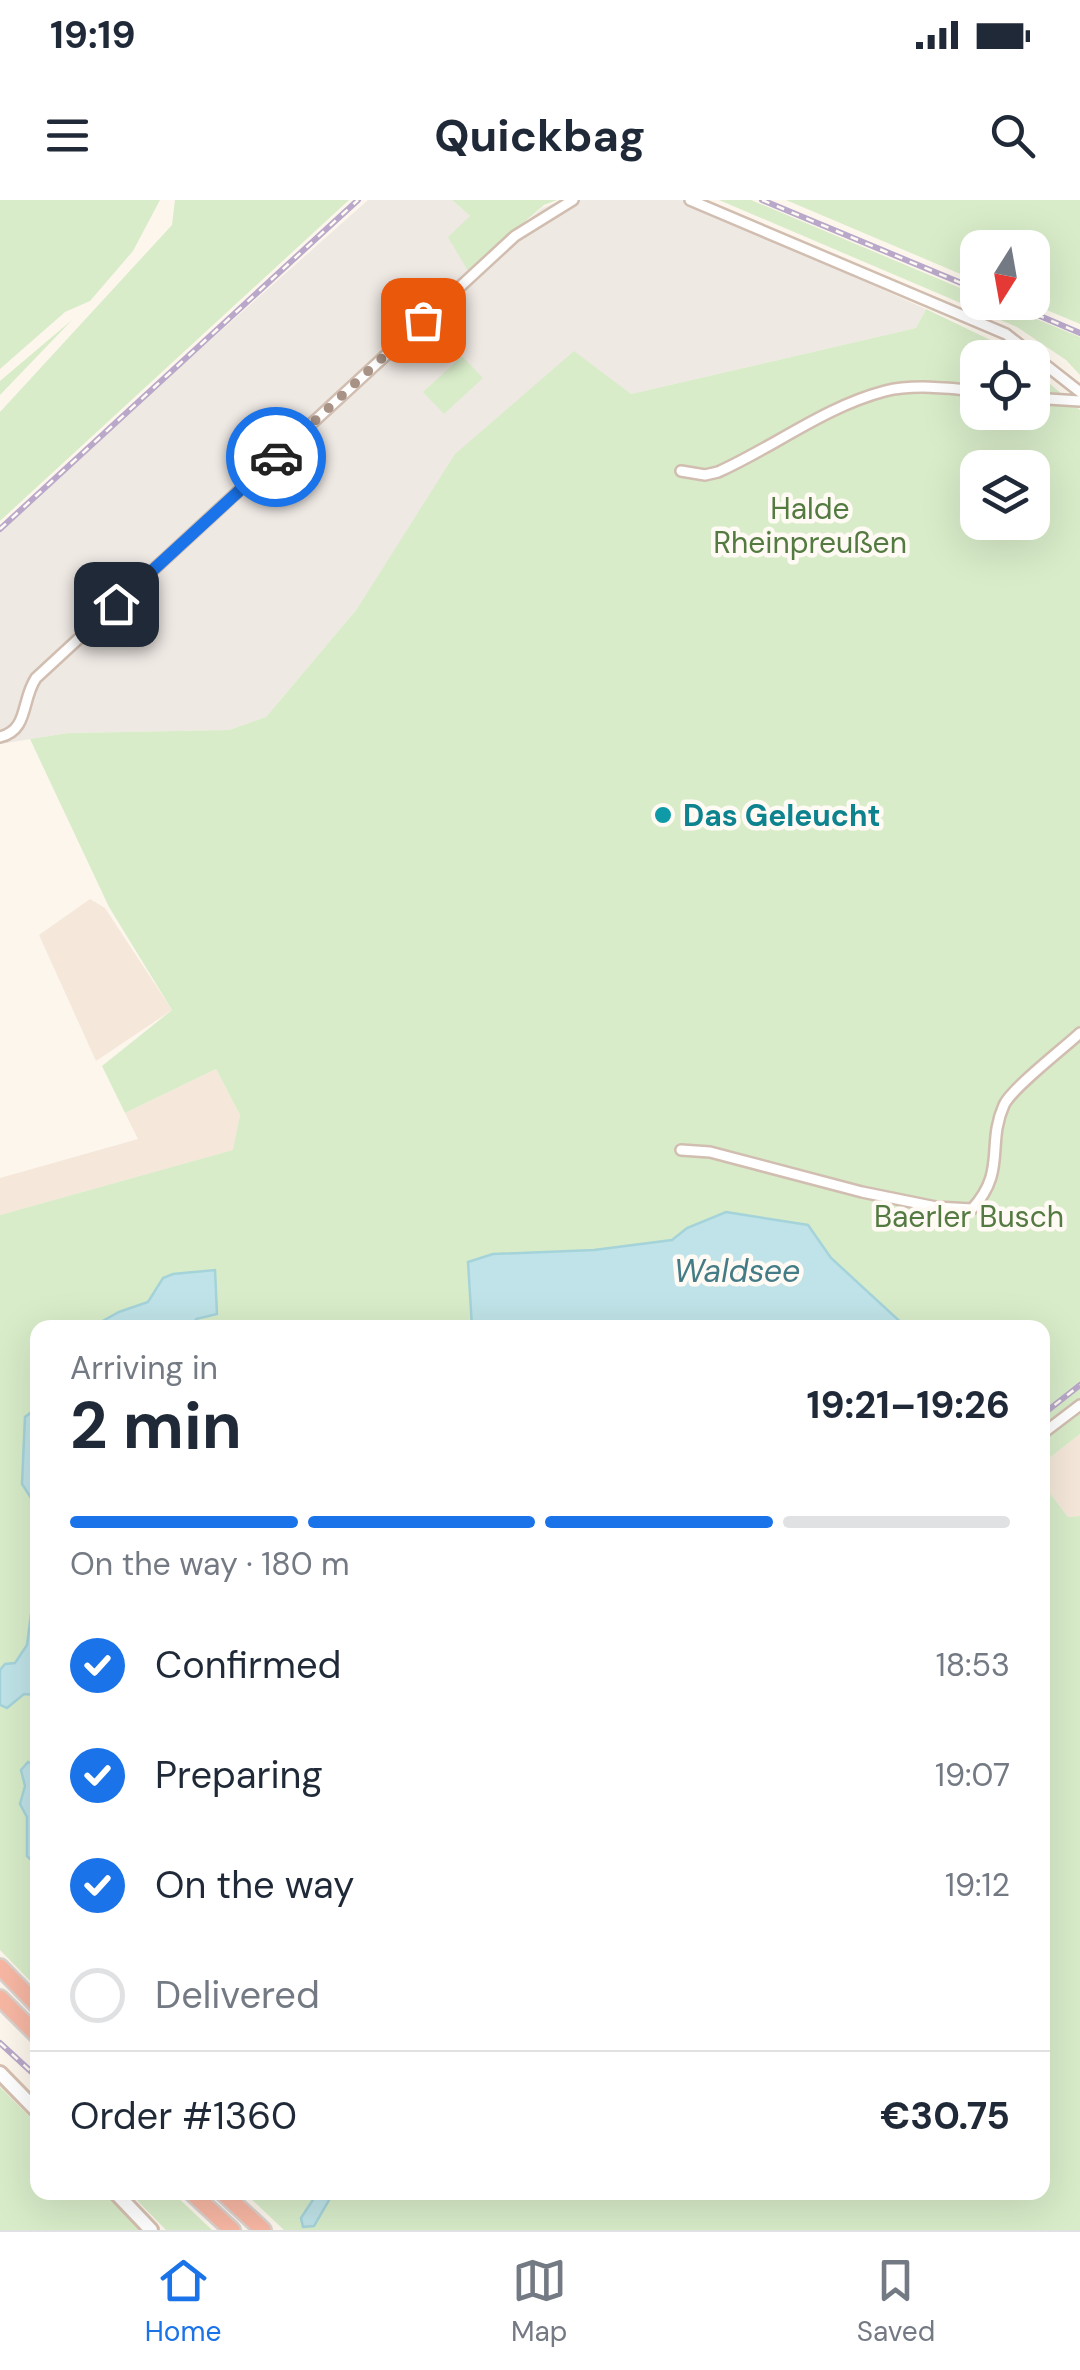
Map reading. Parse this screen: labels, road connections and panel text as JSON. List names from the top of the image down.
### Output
{
  "water": ["Waldsee"],
  "parks": ["Halde Rheinpreußen", "Baerler Busch"],
  "places": ["Das Geleucht"],
  "north": "bottom",
  "page": {
    "status": "19:19",
    "header": "Quickbag",
    "heading": ["2 min", "Arriving in", "19:21–19:26"],
    "panel": ["Order #1360", "€30.75"],
    "bar": "On the way · 180 m",
    "list": [
      ["Confirmed", "18:53"],
      ["Preparing", "19:07"],
      ["On the way", "19:12"],
      "Delivered"
    ],
    "tabs": ["Home", "Map", "Saved"]
  }
}
